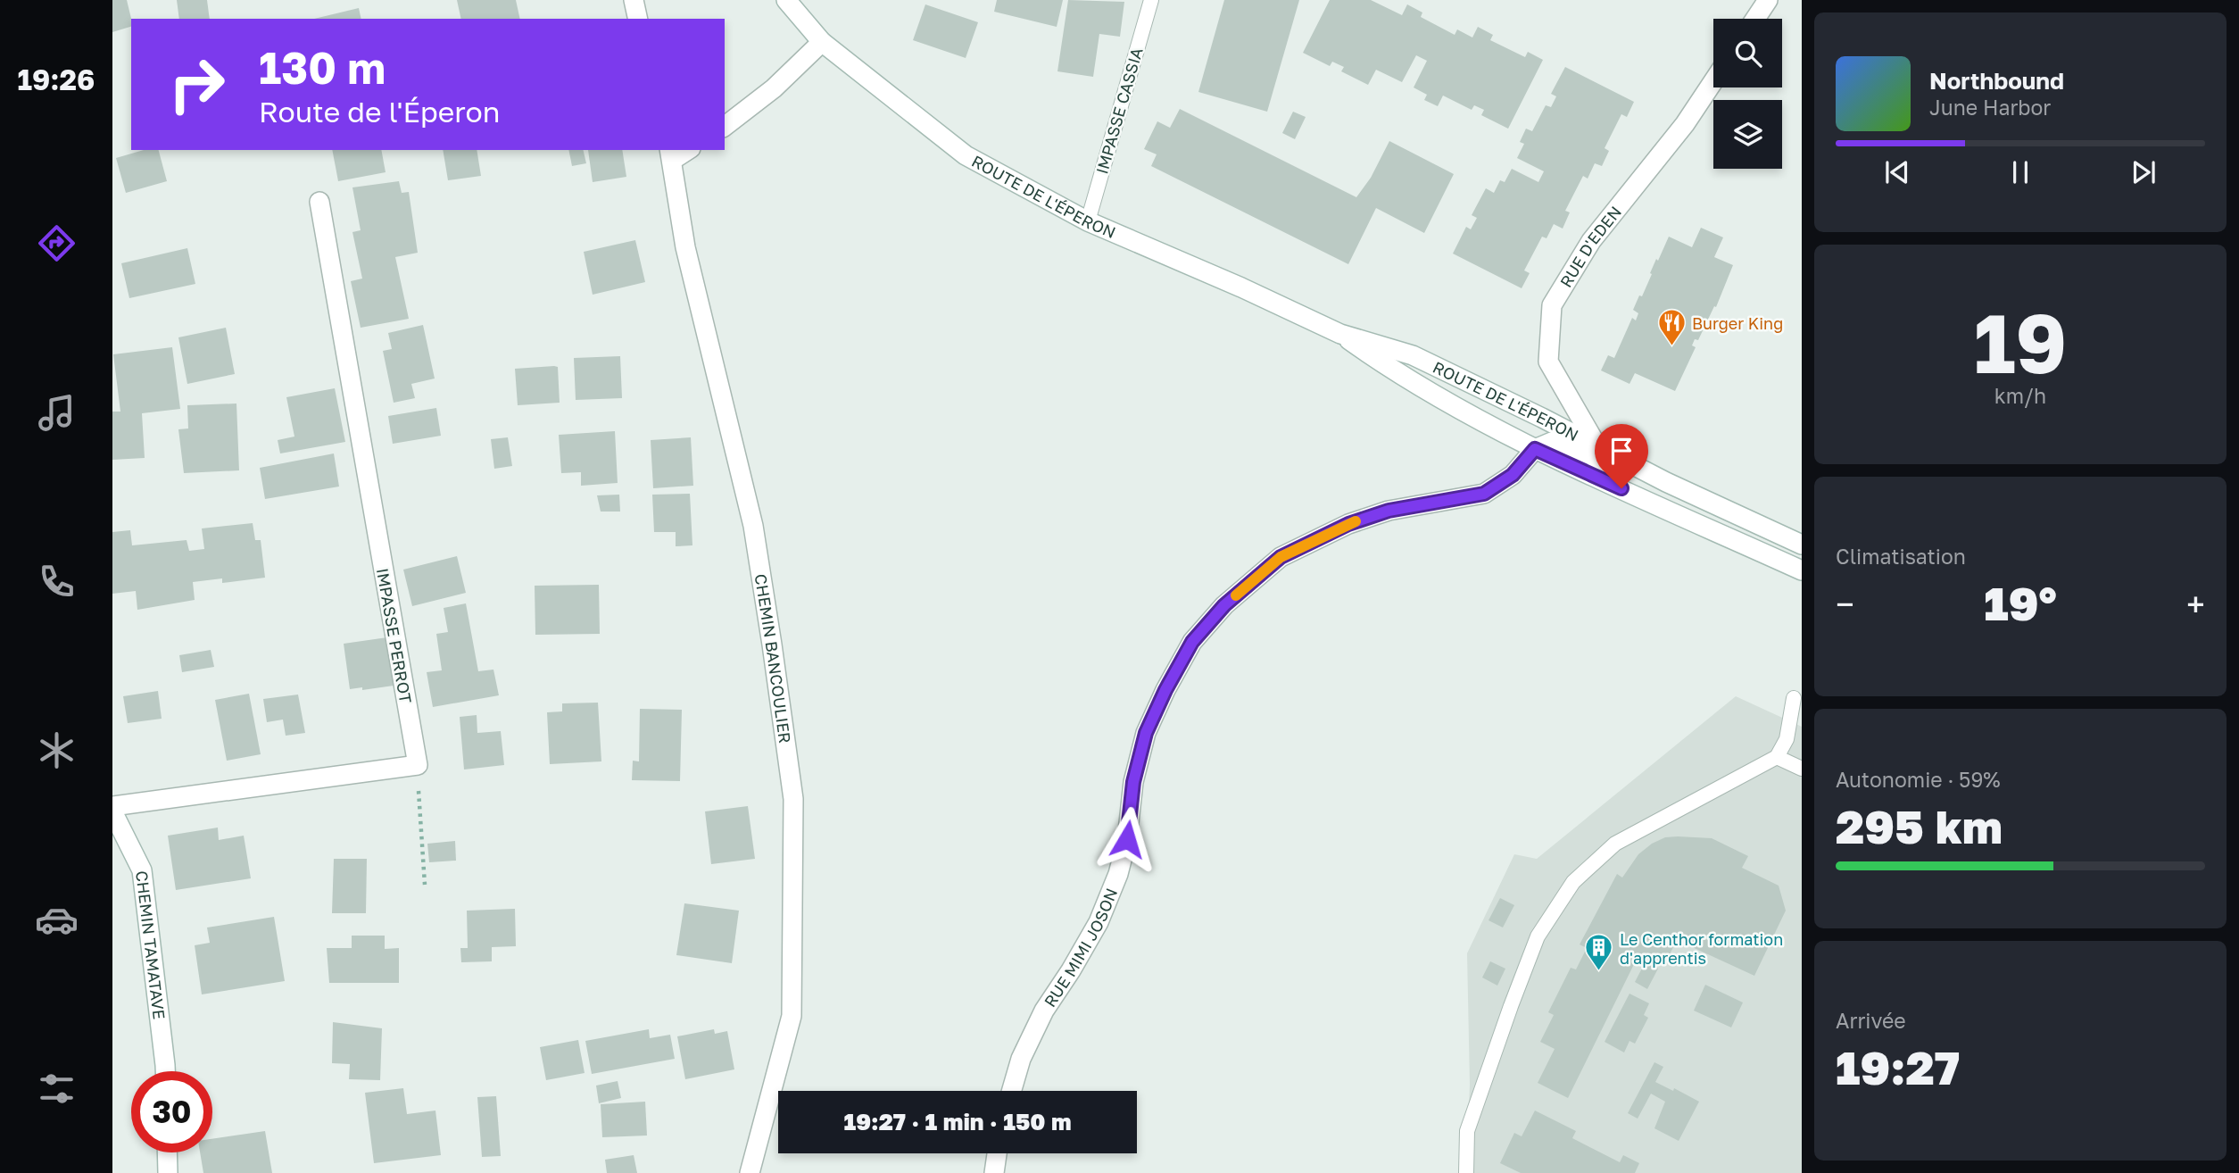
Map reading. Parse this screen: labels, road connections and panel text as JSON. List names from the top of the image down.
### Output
{
  "streets": {
    "street": [
      "ROUTE DE L'ÉPERON",
      "RUE D'EDEN",
      "IMPASSE PERROT",
      "CHEMIN BANCOULIER",
      "CHEMIN TAMATAVE",
      "RUE MIMI JOSON"
    ],
    "lane": ["IMPASSE CASSIA"]
  },
  "crossings": [
    ["IMPASSE CASSIA", "ROUTE DE L'ÉPERON"],
    ["ROUTE DE L'ÉPERON", "RUE D'EDEN"],
    ["ROUTE DE L'ÉPERON", "RUE MIMI JOSON"]
  ],
  "places": {
    "restaurant": ["Burger King"],
    "building": ["Le Centhor formation d'apprentis"]
  },
  "page": {
    "tabs": "19:26",
    "turn": ["130 m", "Route de l'Éperon"],
    "song": ["Northbound", "June Harbor"],
    "tile": [
      ["19", "km/h"],
      "Climatisation",
      ["Autonomie · 59%", "295 km"],
      ["Arrivée", "19:27"]
    ],
    "heat": ["−", "19°", "+"],
    "limit": "30",
    "trip": "19:27 · 1 min · 150 m"
  }
}
